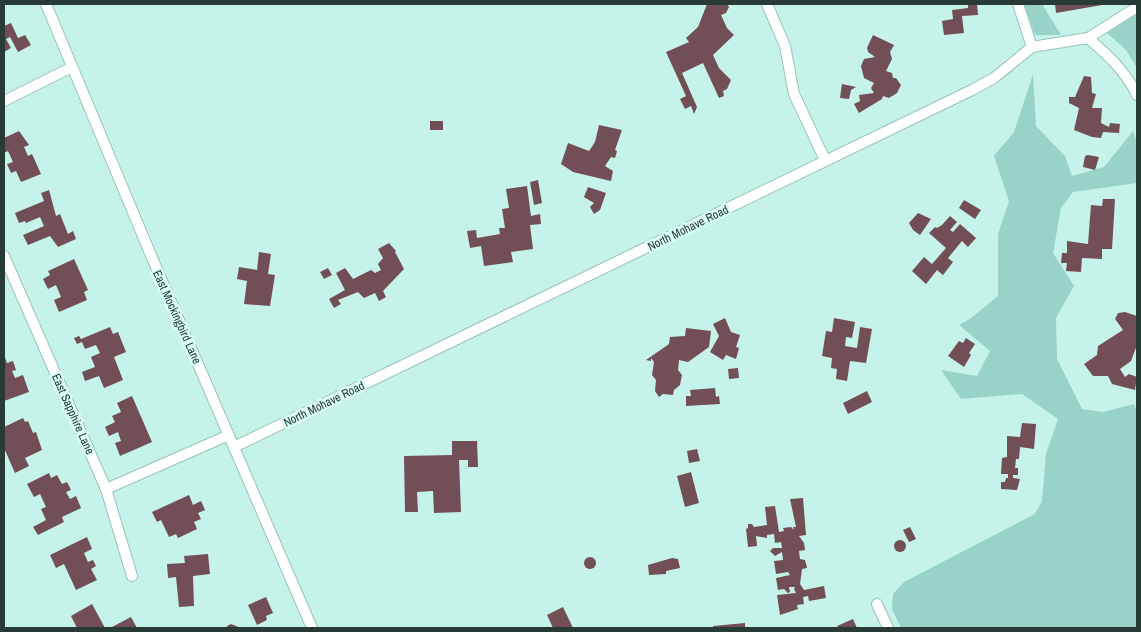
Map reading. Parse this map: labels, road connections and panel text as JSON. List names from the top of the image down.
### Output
{
  "streets": {
    "street": ["North Mohave Road", "East Mockingbird Lane", "East Sapphire Lane"]
  },
  "crossings": [
    ["North Mohave Road", "East Mockingbird Lane"]
  ]
}
